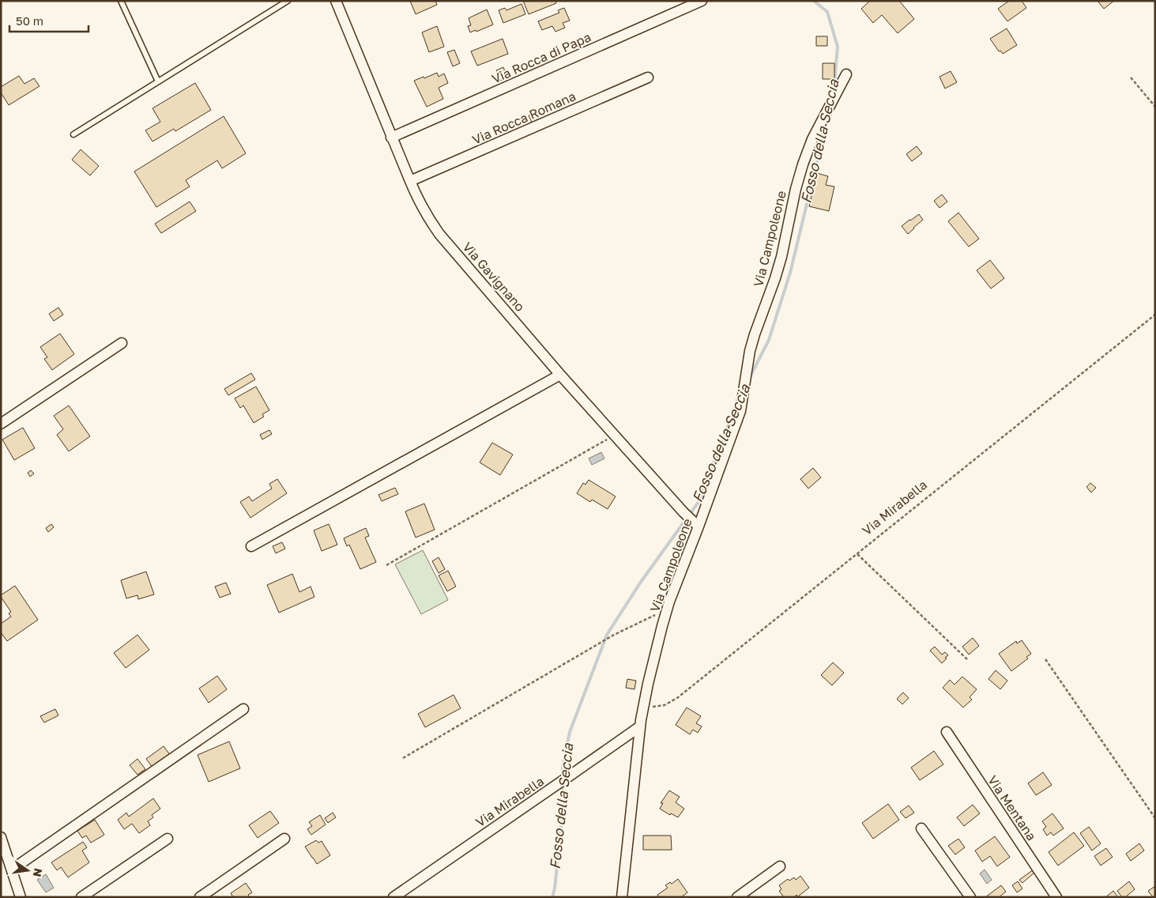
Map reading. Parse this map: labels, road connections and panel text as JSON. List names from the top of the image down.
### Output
{
  "streets": {
    "street": [
      "Via Rocca di Papa",
      "Via Rocca Romana",
      "Via Campoleone",
      "Via Gavignano",
      "Via Mirabella",
      "Via Mentana"
    ]
  },
  "crossings": [
    ["Via Rocca di Papa", "Via Gavignano"],
    ["Via Rocca Romana", "Via Gavignano"],
    ["Via Campoleone", "Via Gavignano"],
    ["Via Campoleone", "Via Mirabella"]
  ],
  "water": ["Fosso della Seccia"],
  "scale_bar": "50 m",
  "north": "right"
}
